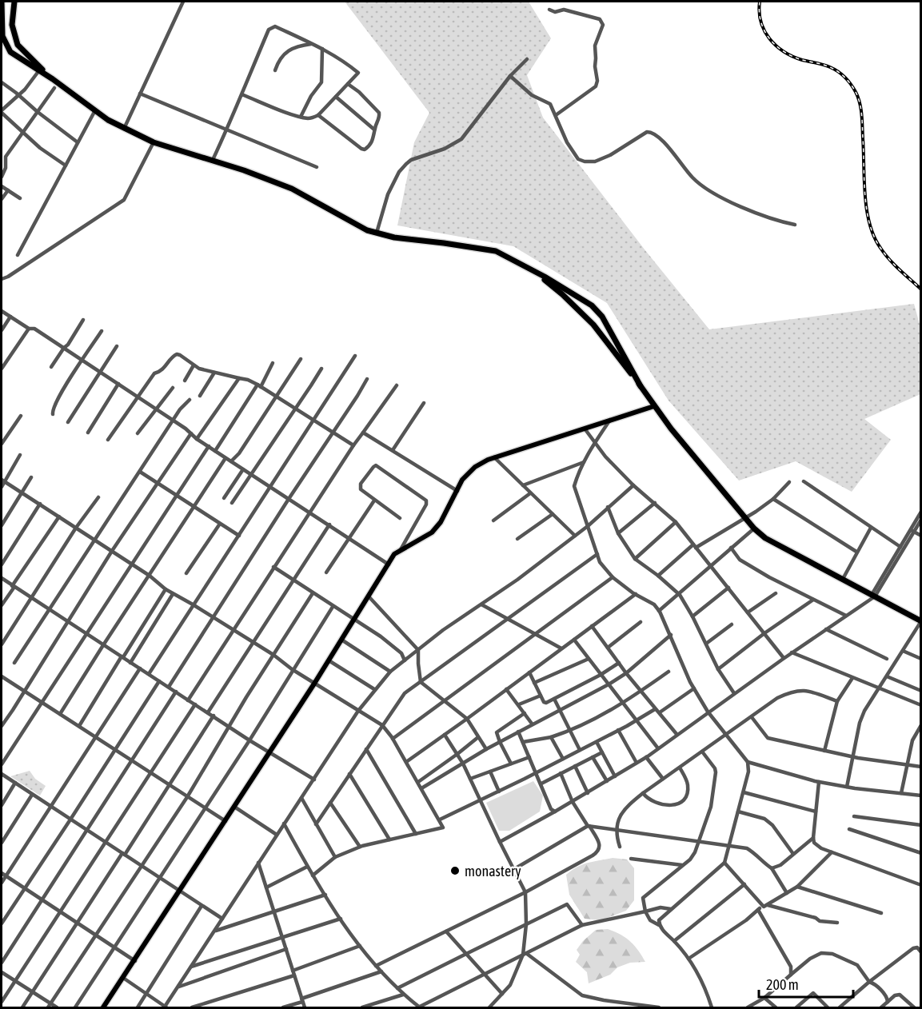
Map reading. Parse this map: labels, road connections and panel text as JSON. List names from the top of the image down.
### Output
{
  "places": ["monastery"],
  "scale_bar": "200 m"
}
